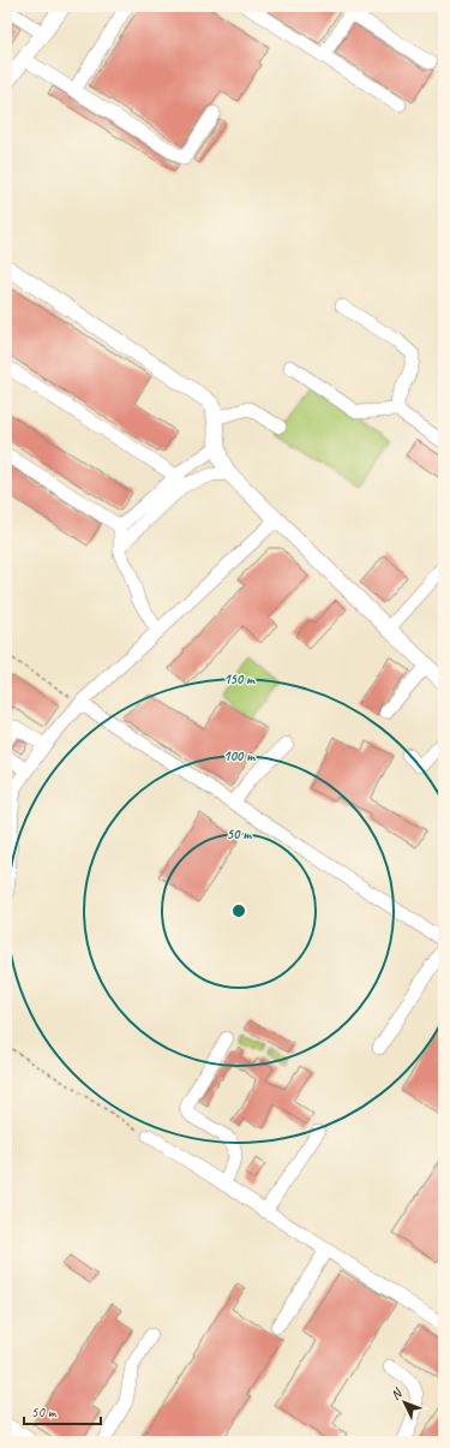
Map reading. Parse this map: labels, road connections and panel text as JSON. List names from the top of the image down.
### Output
{
  "scale_bar": "50 m",
  "north": "top left",
  "rings": ["150 m", "100 m", "50 m"]
}
